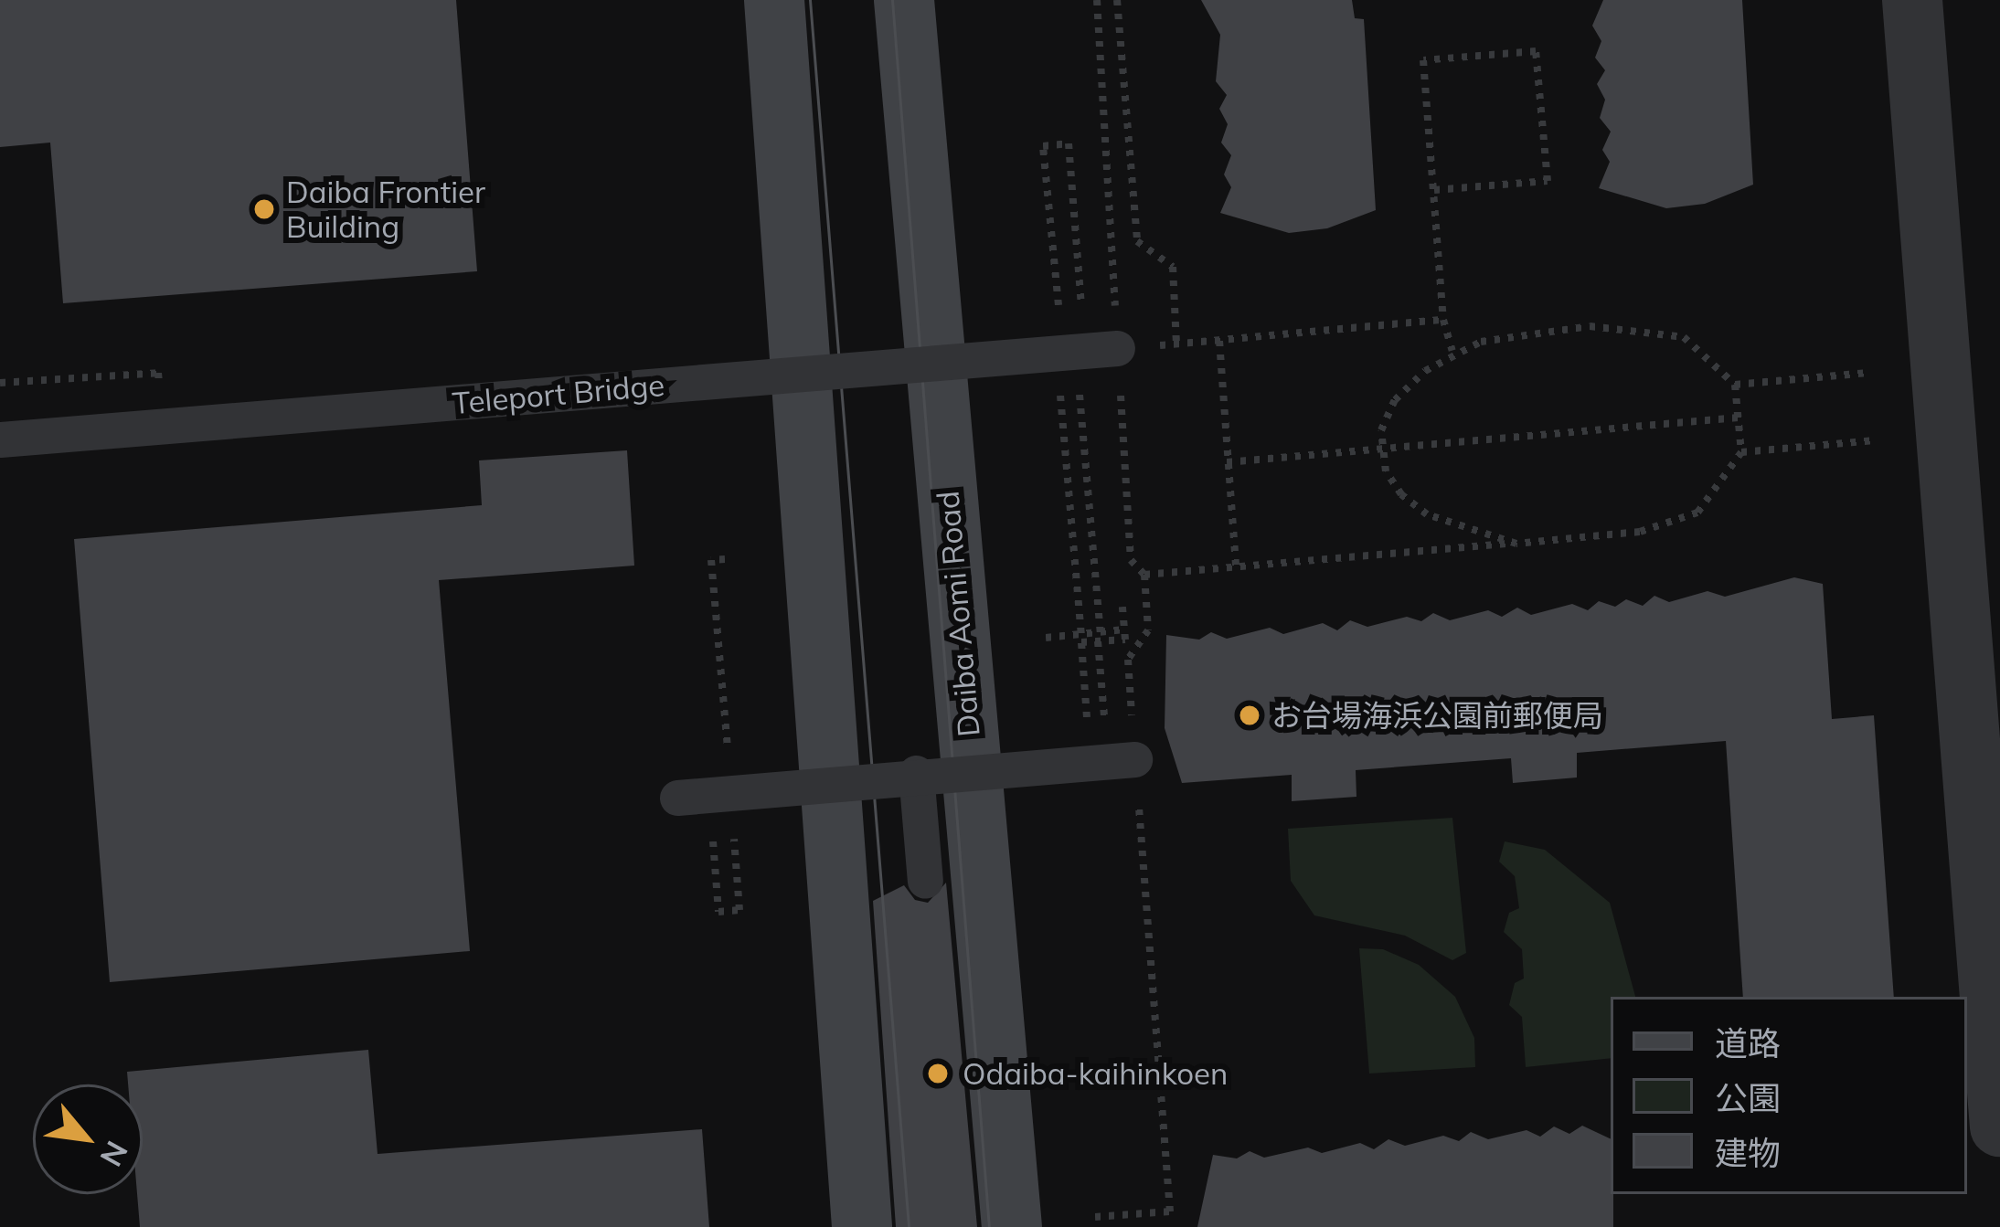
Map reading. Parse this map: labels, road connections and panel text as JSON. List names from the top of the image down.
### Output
{
  "streets": {
    "main road": ["Daiba Aomi Road"],
    "street": ["Teleport Bridge"]
  },
  "places": ["Daiba Frontier Building", "お台場海浜公園前郵便局", "Odaiba-kaihinkoen"],
  "legend": ["道路", "公園", "建物"],
  "north": "bottom right"
}
